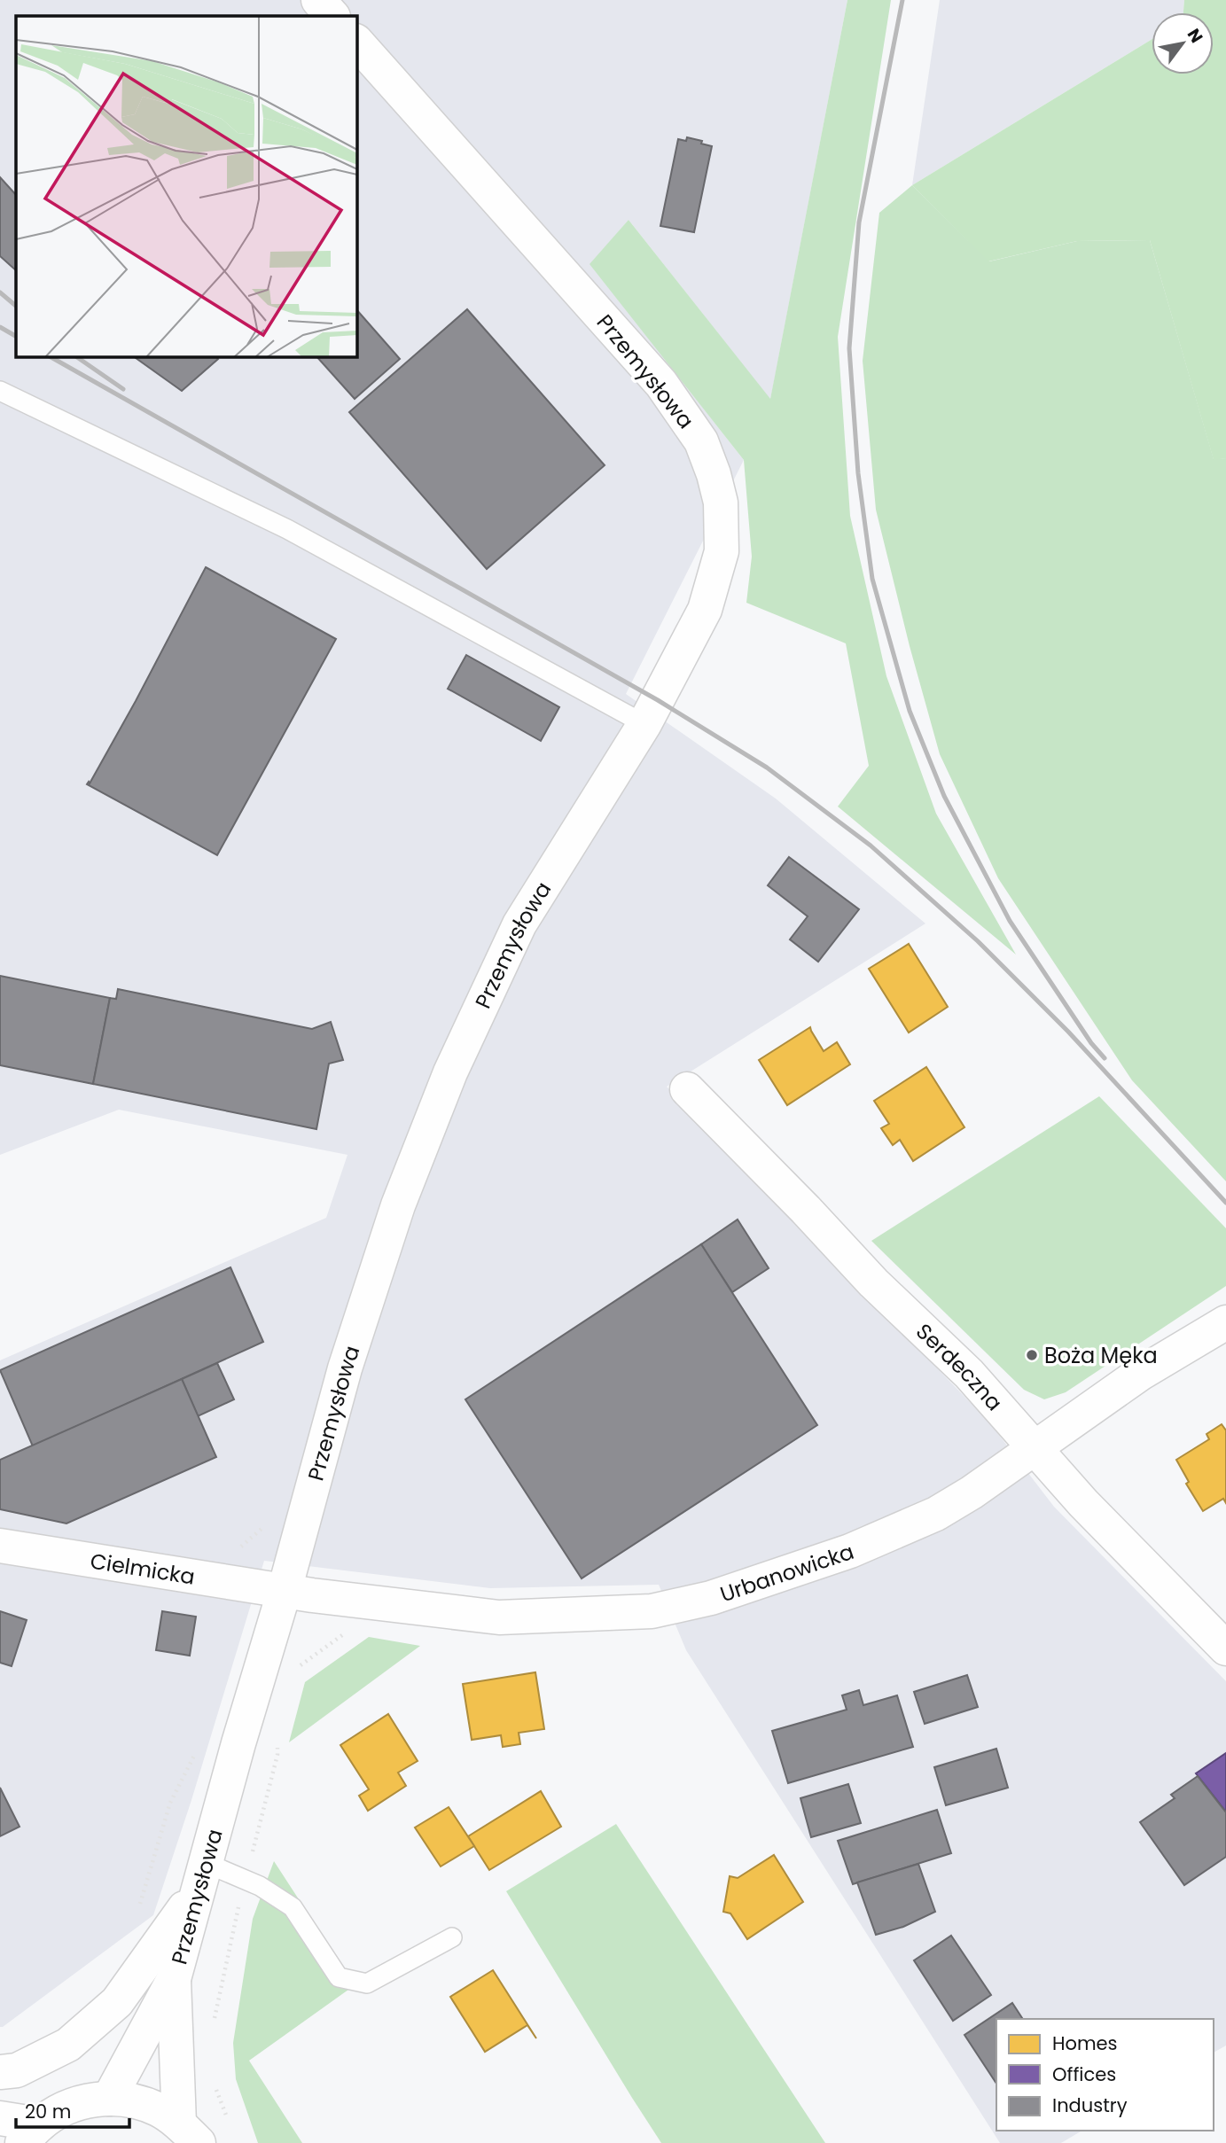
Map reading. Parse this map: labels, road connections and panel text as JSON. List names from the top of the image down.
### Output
{
  "streets": {
    "street": [
      "Przemysłowa",
      "Serdeczna",
      "Cielmicka",
      "Urbanowicka"
    ]
  },
  "crossings": [
    ["Przemysłowa", "Cielmicka"],
    ["Przemysłowa", "Urbanowicka"],
    ["Serdeczna", "Urbanowicka"],
    ["Cielmicka", "Urbanowicka"]
  ],
  "places": ["Boża Męka"],
  "legend": ["Homes", "Offices", "Industry"],
  "scale_bar": "20 m",
  "north": "top right"
}
